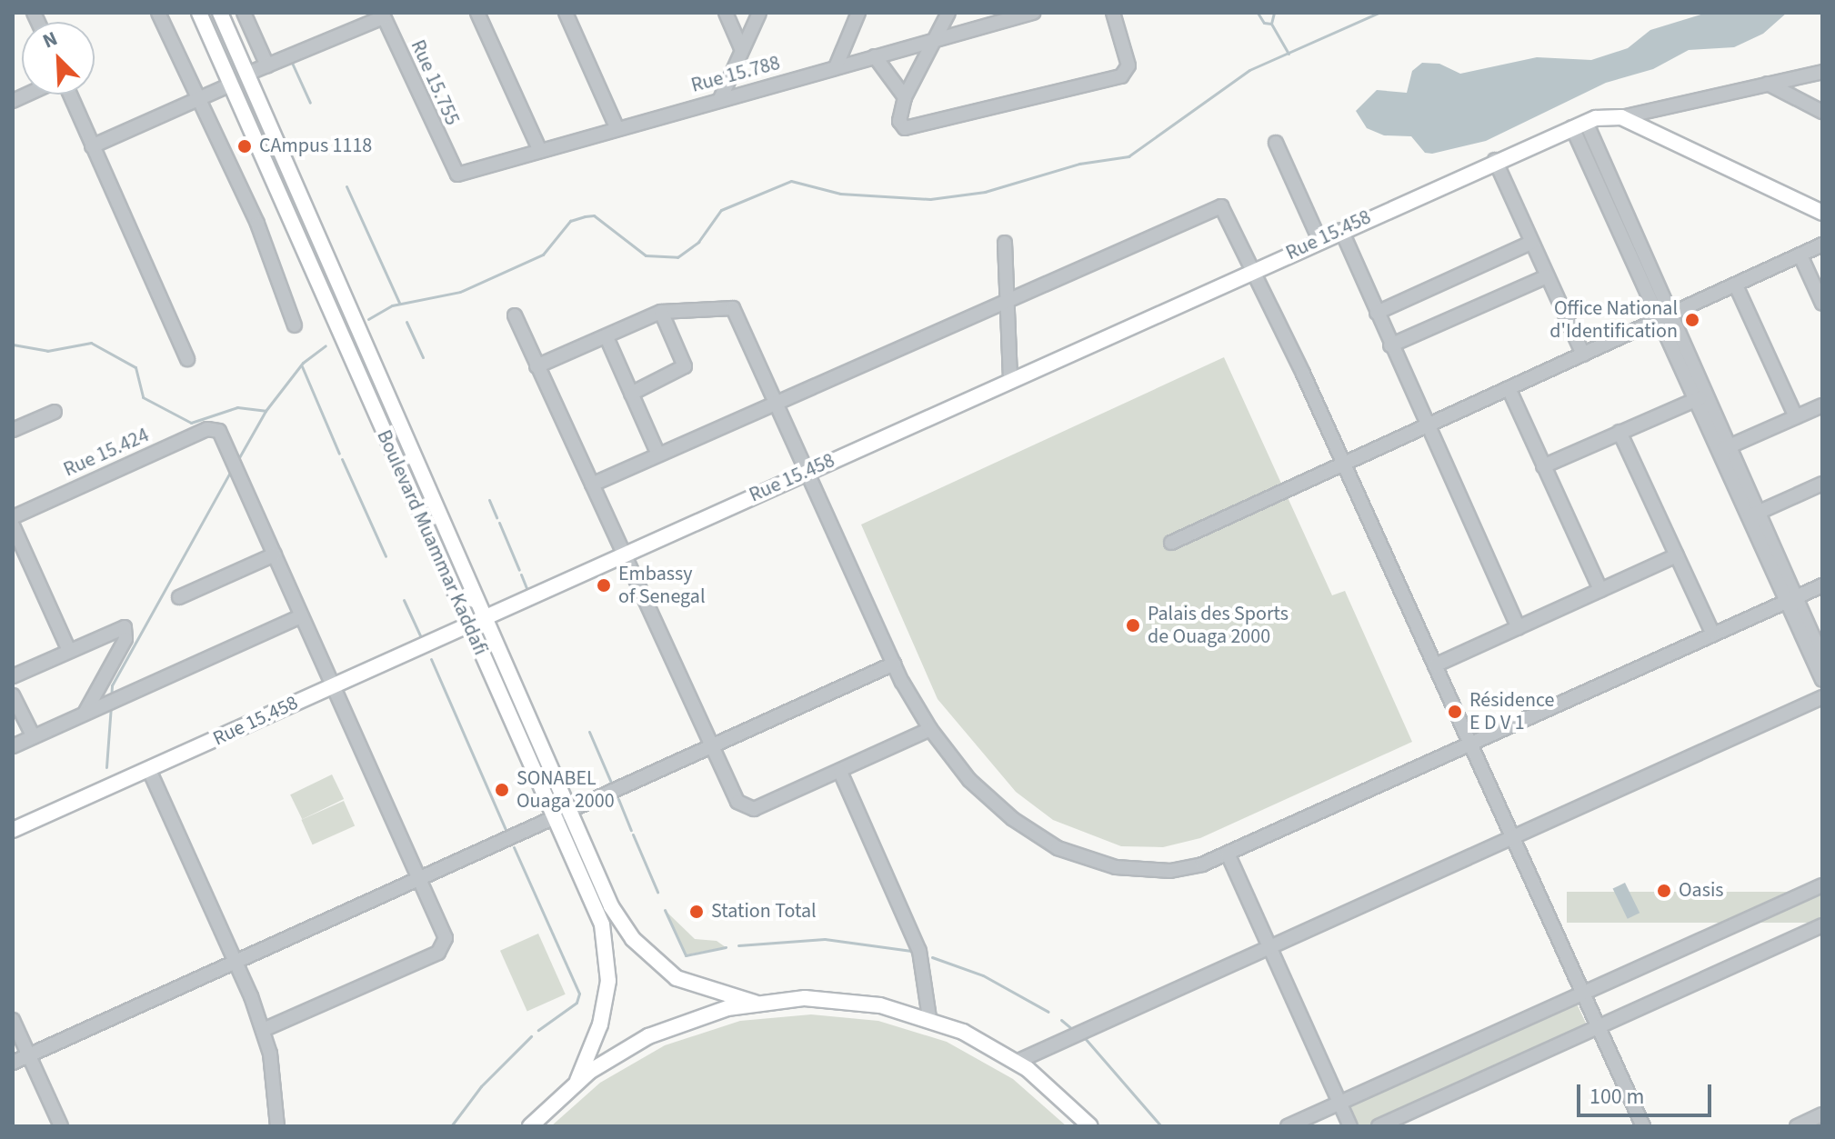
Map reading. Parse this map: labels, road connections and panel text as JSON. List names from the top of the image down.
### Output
{
  "streets": {
    "main road": ["Rue 15.458", "Boulevard Muammar Kaddafi"],
    "street": ["Rue 15.788", "Rue 15.755", "Rue 15.424"]
  },
  "crossings": [
    ["Rue 15.788", "Rue 15.755"],
    ["Rue 15.458", "Boulevard Muammar Kaddafi"]
  ],
  "places": [
    "CAmpus 1118",
    "Office National d'Identification",
    "Embassy of Senegal",
    "Palais des Sports de Ouaga 2000",
    "Résidence E D V 1",
    "SONABEL Ouaga 2000",
    "Oasis",
    "Station Total"
  ],
  "scale_bar": "100 m",
  "north": "top left"
}
